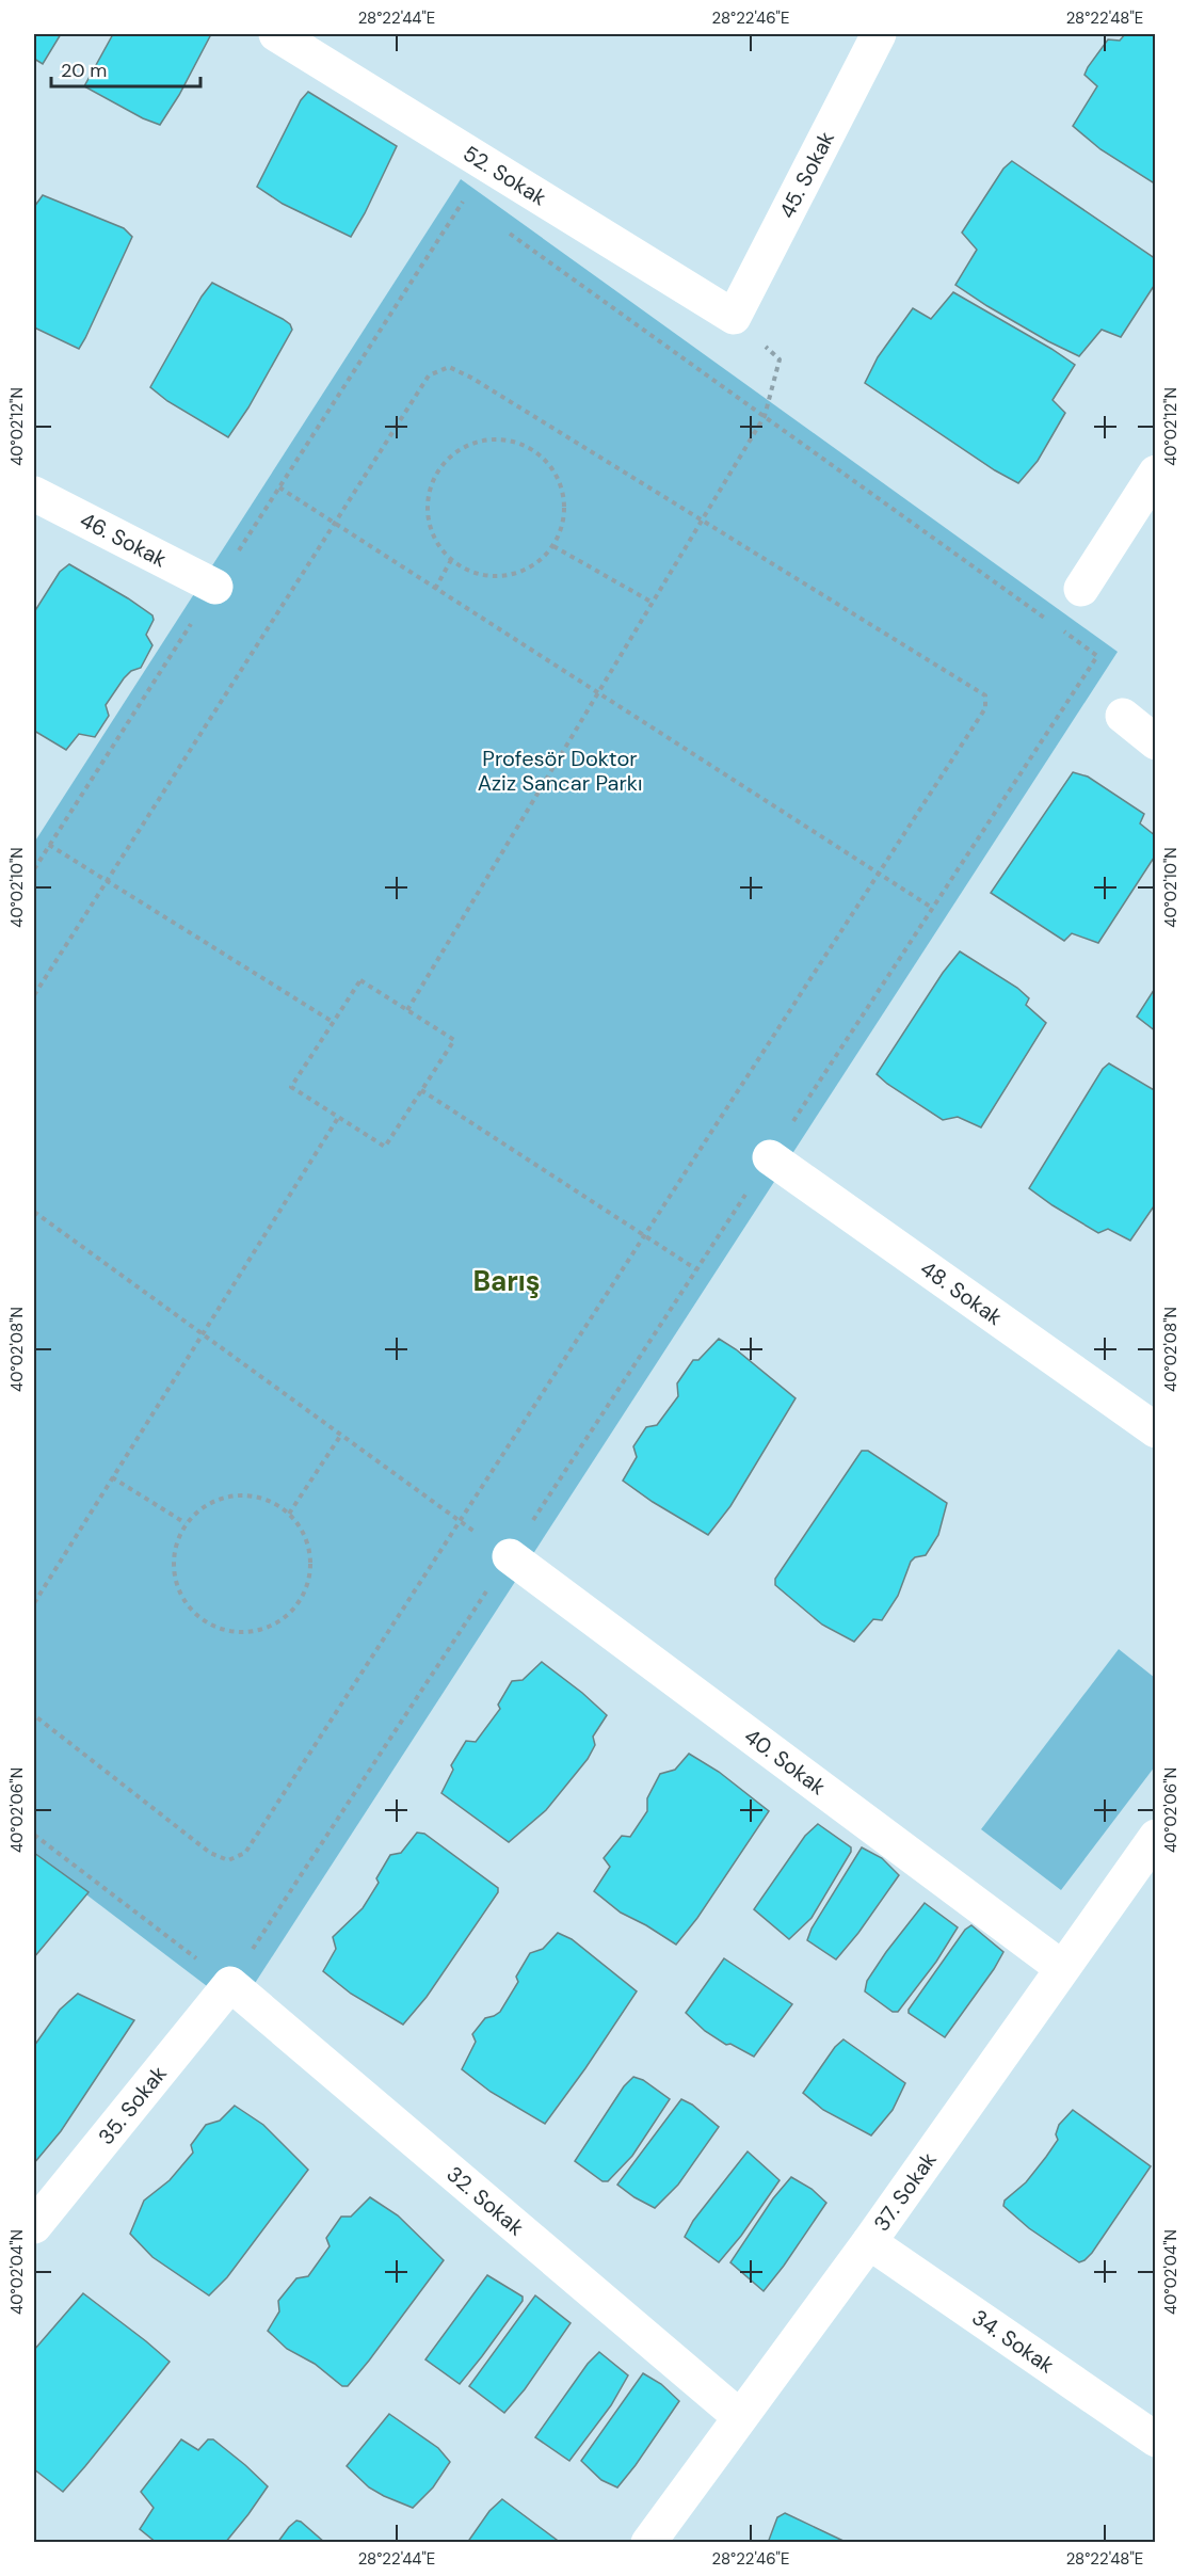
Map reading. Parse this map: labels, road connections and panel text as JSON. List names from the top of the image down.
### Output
{
  "streets": {
    "street": [
      "52. Sokak",
      "45. Sokak",
      "46. Sokak",
      "48. Sokak",
      "40. Sokak",
      "35. Sokak",
      "37. Sokak",
      "32. Sokak",
      "34. Sokak"
    ]
  },
  "crossings": [
    ["52. Sokak", "45. Sokak"],
    ["40. Sokak", "37. Sokak"],
    ["35. Sokak", "32. Sokak"],
    ["37. Sokak", "32. Sokak"],
    ["37. Sokak", "34. Sokak"]
  ],
  "districts": ["Barış"],
  "parks": ["Profesör Doktor Aziz Sancar Parkı"],
  "scale_bar": "20 m",
  "coordinates": [
    "28°22'44\"E",
    "28°22'46\"E",
    "28°22'48\"E",
    "40°02'12\"N",
    "40°02'10\"N",
    "40°02'08\"N",
    "40°02'06\"N",
    "40°02'04\"N"
  ]
}
